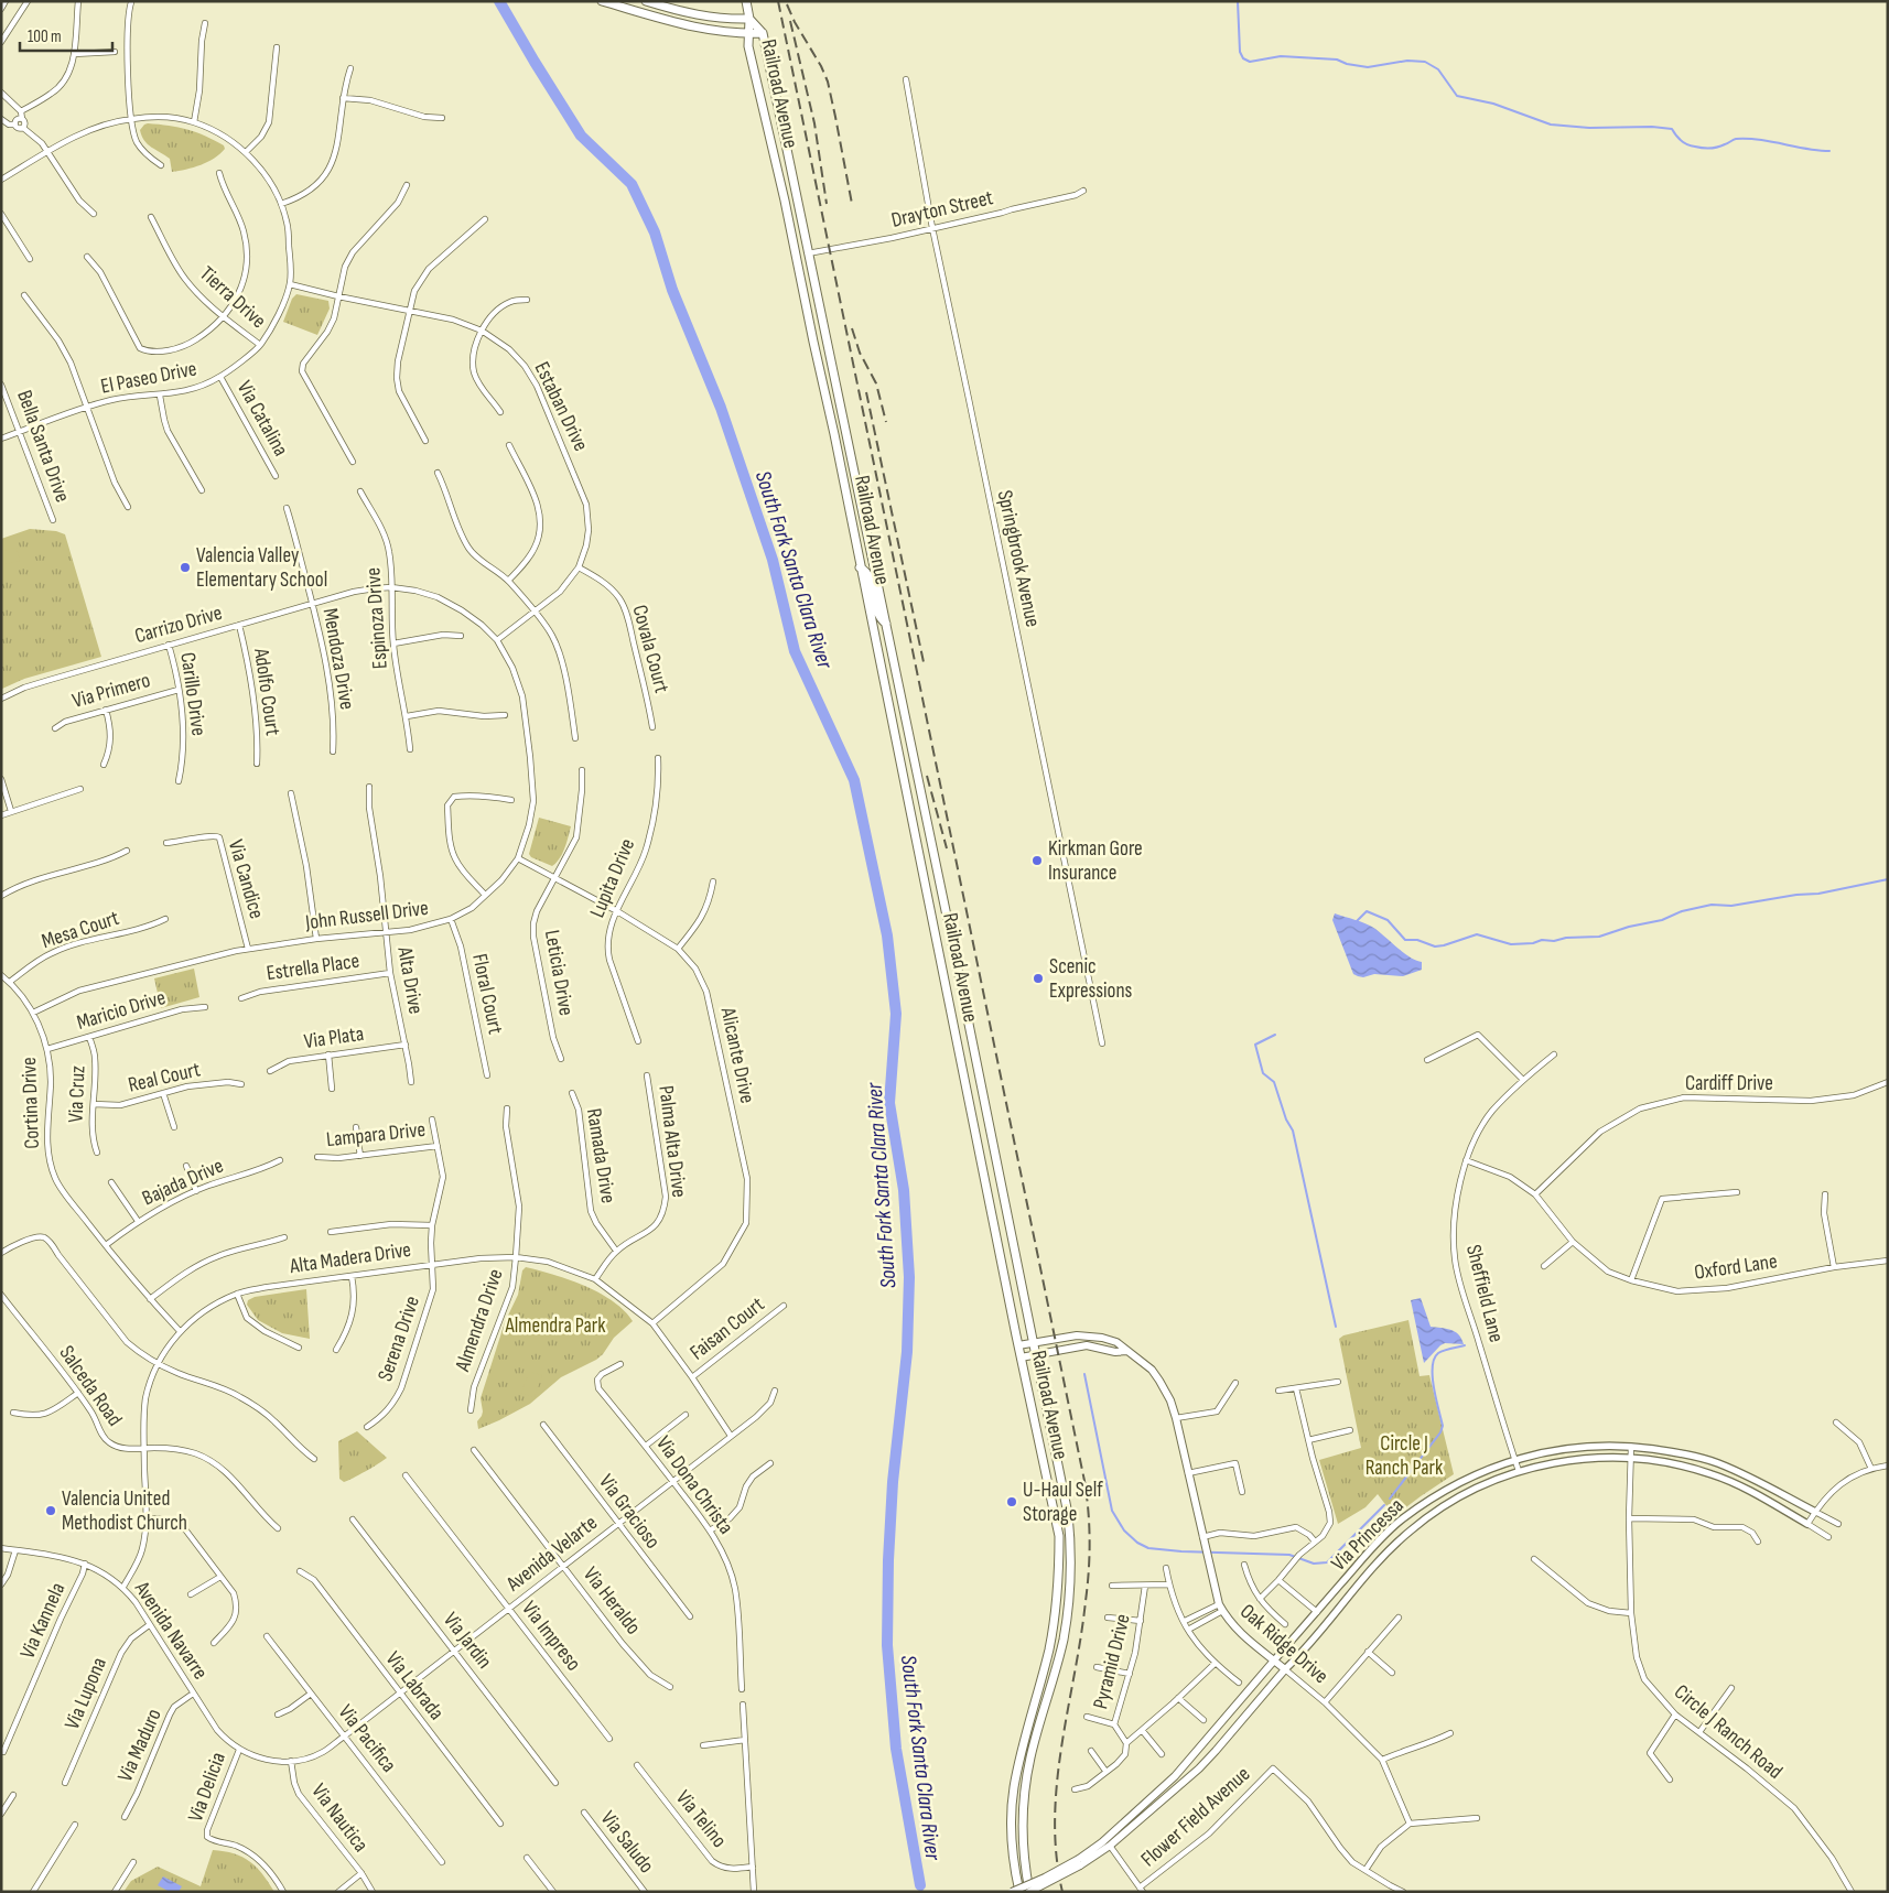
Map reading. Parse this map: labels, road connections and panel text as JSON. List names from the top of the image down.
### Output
{
  "streets": {
    "main road": ["Railroad Avenue", "Via Princessa", "Oak Ridge Drive"],
    "street": [
      "Drayton Street",
      "Tierra Drive",
      "El Paseo Drive",
      "Estaban Drive",
      "Via Catalina",
      "Bella Santa Drive",
      "Springbrook Avenue",
      "Espinoza Drive",
      "Carrizo Drive",
      "Covala Court",
      "Mendoza Drive",
      "Via Primero",
      "Adolfo Court",
      "Carillo Drive",
      "Lupita Drive",
      "Via Candice",
      "John Russell Drive",
      "Mesa Court",
      "Estrella Place",
      "Leticia Drive",
      "Alta Drive",
      "Floral Court",
      "Maricio Drive",
      "Via Plata",
      "Alicante Drive",
      "Real Court",
      "Cardiff Drive",
      "Via Cruz",
      "Cortina Drive",
      "Lampara Drive",
      "Palma Alta Drive",
      "Ramada Drive",
      "Bajada Drive",
      "Alta Madera Drive",
      "Oxford Lane",
      "Sheffield Lane",
      "Almendra Drive",
      "Faisan Court",
      "Serena Drive",
      "Salceda Road",
      "Via Dona Christa",
      "Via Gracioso",
      "Avenida Velarte",
      "Via Heraldo",
      "Via Kannela",
      "Avenida Navarre",
      "Via Impreso",
      "Via Jardin",
      "Pyramid Drive",
      "Via Labrada",
      "Via Lupona",
      "Circle J Ranch Road",
      "Via Pacifica",
      "Via Maduro",
      "Via Delicia",
      "Flower Field Avenue",
      "Via Nautica",
      "Via Telino",
      "Via Saludo"
    ]
  },
  "crossings": [
    ["Railroad Avenue", "Drayton Street"],
    ["Railroad Avenue", "Oak Ridge Drive"],
    ["Drayton Street", "Springbrook Avenue"],
    ["Tierra Drive", "El Paseo Drive"],
    ["El Paseo Drive", "Estaban Drive"],
    ["El Paseo Drive", "Via Catalina"],
    ["El Paseo Drive", "Bella Santa Drive"],
    ["Estaban Drive", "Carrizo Drive"],
    ["Estaban Drive", "Covala Court"],
    ["Espinoza Drive", "Carrizo Drive"],
    ["Carrizo Drive", "Mendoza Drive"],
    ["Carrizo Drive", "Adolfo Court"],
    ["Carrizo Drive", "Carillo Drive"],
    ["Carrizo Drive", "John Russell Drive"],
    ["Via Primero", "Carillo Drive"],
    ["Lupita Drive", "Alicante Drive"],
    ["Via Candice", "John Russell Drive"],
    ["John Russell Drive", "Alta Drive"],
    ["John Russell Drive", "Floral Court"],
    ["John Russell Drive", "Alicante Drive"],
    ["John Russell Drive", "Cortina Drive"],
    ["Mesa Court", "Cortina Drive"],
    ["Estrella Place", "Alta Drive"],
    ["Leticia Drive", "Alicante Drive"],
    ["Alta Drive", "Via Plata"],
    ["Maricio Drive", "Via Cruz"],
    ["Maricio Drive", "Cortina Drive"],
    ["Alicante Drive", "Alta Madera Drive"],
    ["Real Court", "Via Cruz"],
    ["Cardiff Drive", "Oxford Lane"],
    ["Cortina Drive", "Bajada Drive"],
    ["Cortina Drive", "Alta Madera Drive"],
    ["Lampara Drive", "Serena Drive"],
    ["Palma Alta Drive", "Ramada Drive"],
    ["Palma Alta Drive", "Alta Madera Drive"],
    ["Alta Madera Drive", "Almendra Drive"],
    ["Alta Madera Drive", "Faisan Court"],
    ["Alta Madera Drive", "Serena Drive"],
    ["Alta Madera Drive", "Salceda Road"],
    ["Alta Madera Drive", "Avenida Velarte"],
    ["Alta Madera Drive", "Avenida Navarre"],
    ["Oxford Lane", "Sheffield Lane"],
    ["Sheffield Lane", "Via Princessa"],
    ["Via Dona Christa", "Avenida Velarte"],
    ["Via Gracioso", "Avenida Velarte"],
    ["Via Princessa", "Oak Ridge Drive"],
    ["Via Princessa", "Circle J Ranch Road"],
    ["Avenida Velarte", "Via Heraldo"],
    ["Avenida Velarte", "Avenida Navarre"],
    ["Avenida Velarte", "Via Impreso"],
    ["Avenida Velarte", "Via Jardin"],
    ["Avenida Velarte", "Via Labrada"],
    ["Avenida Velarte", "Via Pacifica"],
    ["Avenida Velarte", "Via Nautica"],
    ["Via Kannela", "Avenida Navarre"],
    ["Avenida Navarre", "Via Lupona"],
    ["Avenida Navarre", "Via Maduro"],
    ["Avenida Navarre", "Via Delicia"],
    ["Avenida Navarre", "Via Nautica"]
  ],
  "water": ["South Fork Santa Clara River"],
  "parks": ["Almendra Park", "Circle J Ranch Park"],
  "places": [
    "Valencia Valley Elementary School",
    "Kirkman Gore Insurance",
    "Scenic Expressions",
    "U-Haul Self Storage",
    "Valencia United Methodist Church"
  ],
  "scale_bar": "100 m"
}
